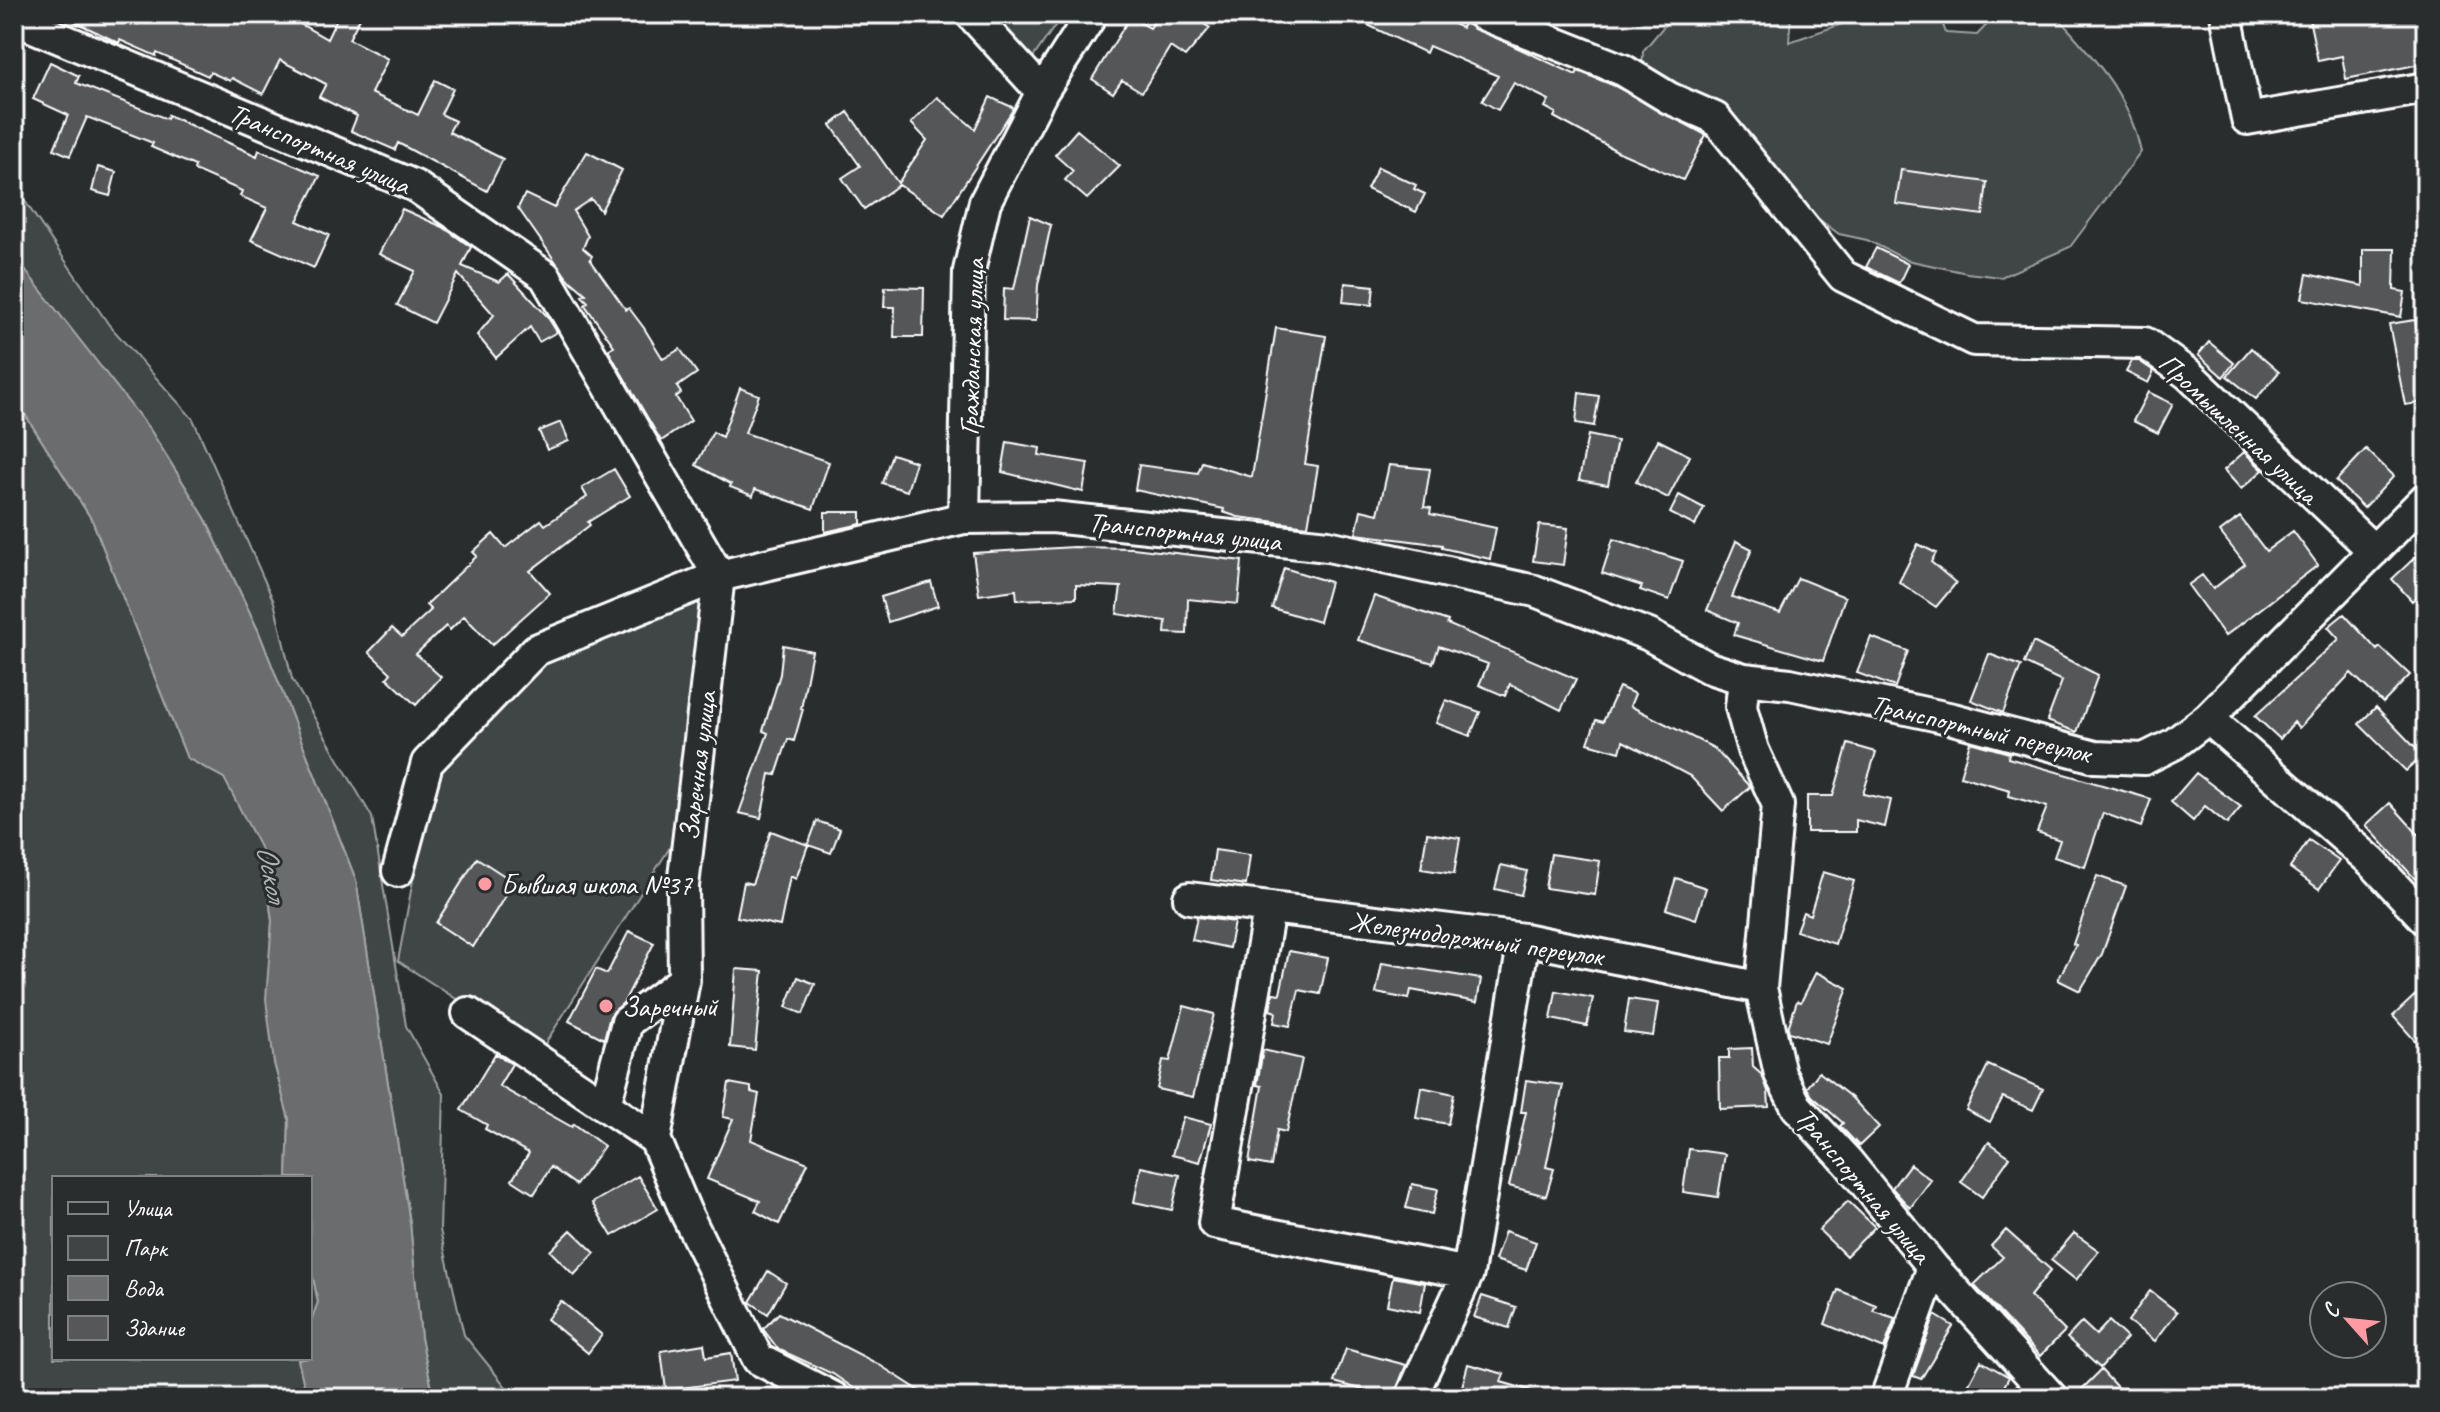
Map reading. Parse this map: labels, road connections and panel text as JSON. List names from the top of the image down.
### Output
{
  "streets": {
    "street": [
      "Транспортная улица",
      "Гражданская улица",
      "Промышленная улица",
      "Транспортный переулок",
      "Заречная улица",
      "Железнодорожный переулок"
    ]
  },
  "crossings": [
    ["Транспортная улица", "Гражданская улица"],
    ["Транспортная улица", "Транспортный переулок"],
    ["Транспортная улица", "Заречная улица"],
    ["Транспортная улица", "Железнодорожный переулок"],
    ["Промышленная улица", "Транспортный переулок"]
  ],
  "water": ["Оскол"],
  "places": ["Бывшая школа №37", "Заречный"],
  "legend": [
    "Улица",
    "Парк",
    "Вода",
    "Здание"
  ],
  "north": "top left"
}
